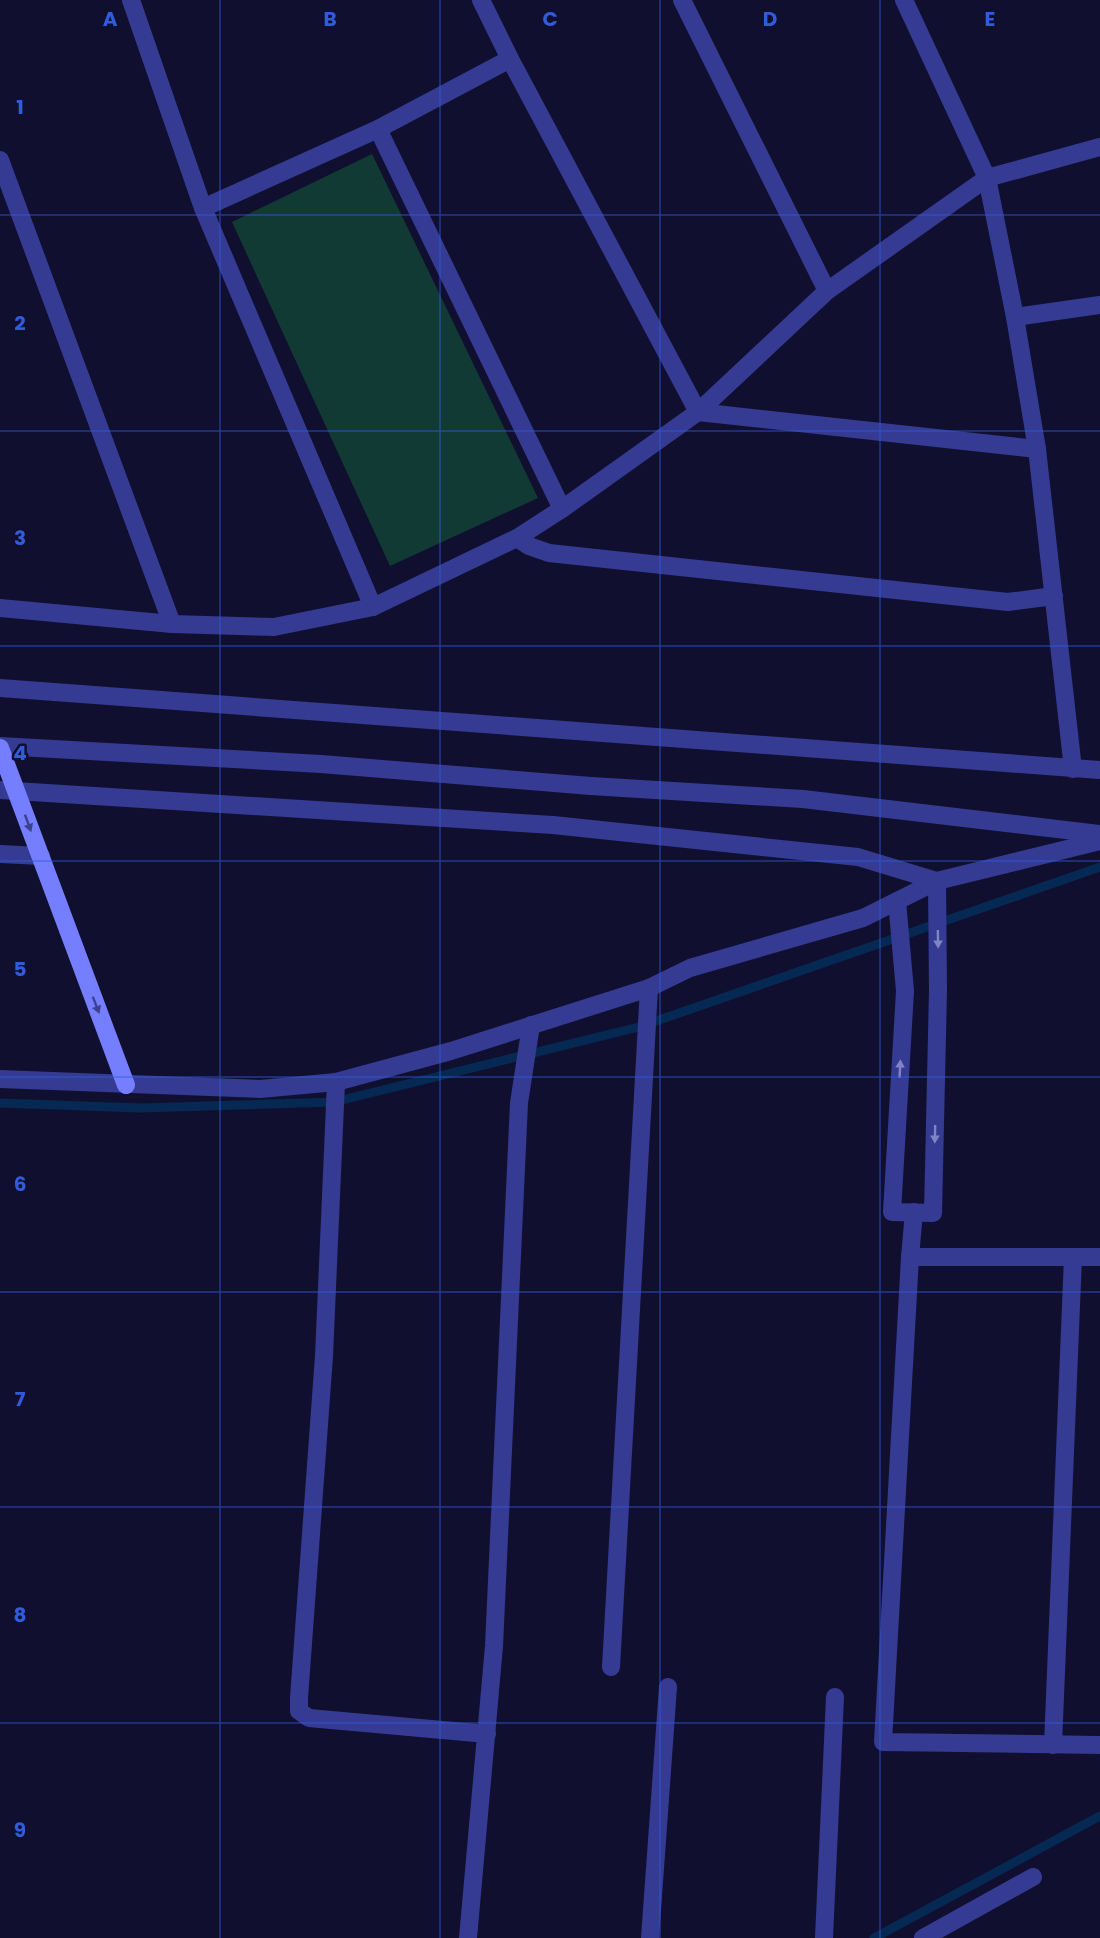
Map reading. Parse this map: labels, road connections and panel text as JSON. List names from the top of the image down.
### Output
{
  "grid": {
    "columns": [
      "A",
      "B",
      "C",
      "D",
      "E"
    ],
    "rows": [
      "1",
      "2",
      "3",
      "4",
      "5",
      "6",
      "7",
      "8",
      "9"
    ]
  }
}
